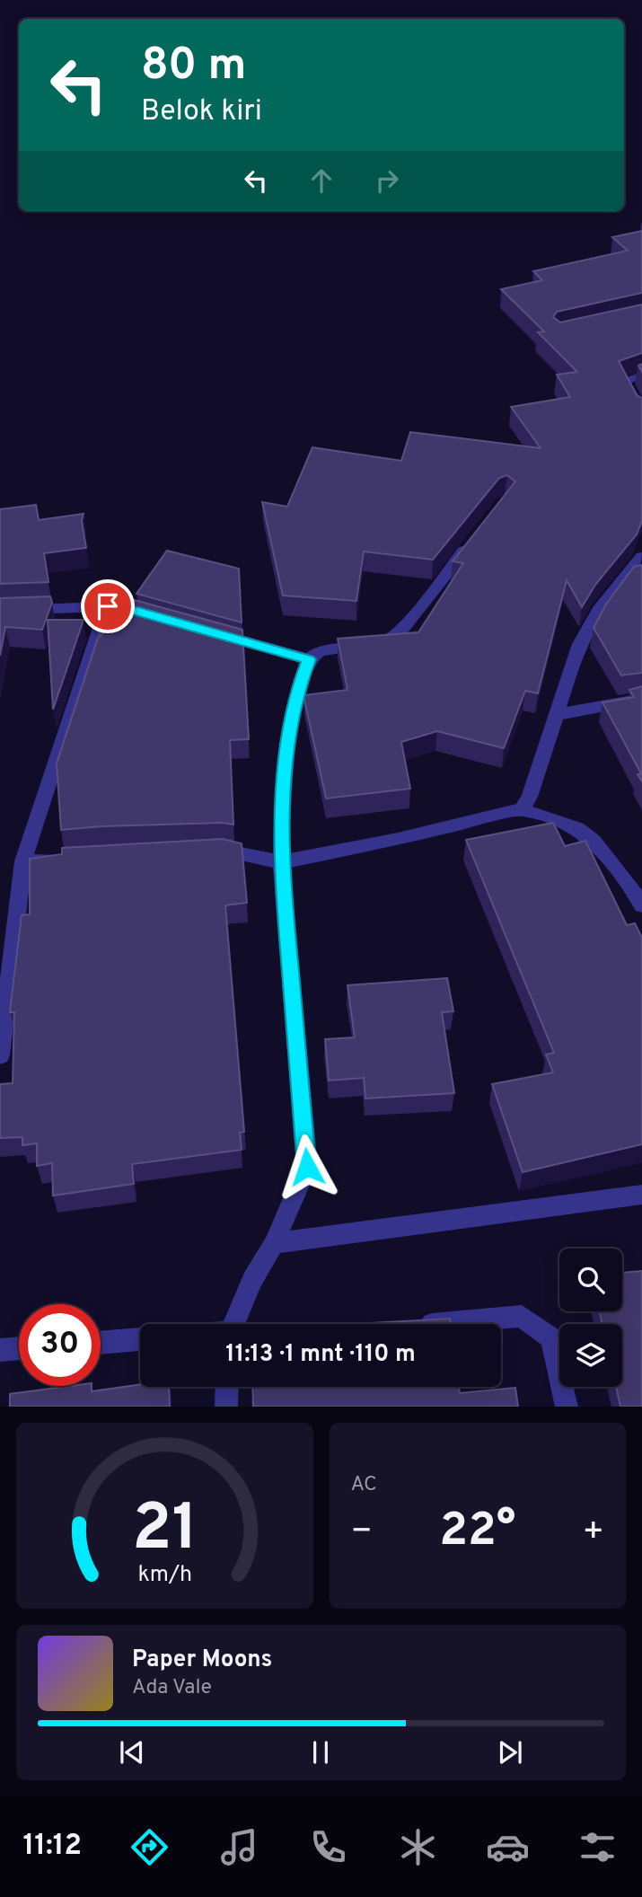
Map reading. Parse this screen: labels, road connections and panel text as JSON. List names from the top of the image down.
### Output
{
  "page": {
    "turn": ["80 m", "Belok kiri"],
    "limit": "30",
    "trip": "11:13 · 1 mnt · 110 m",
    "tile": "AC",
    "heat": ["−", "22°", "+"],
    "song": ["Paper Moons", "Ada Vale"],
    "tabs": "11:12",
    "gauge": ["21", "km/h"]
  }
}
